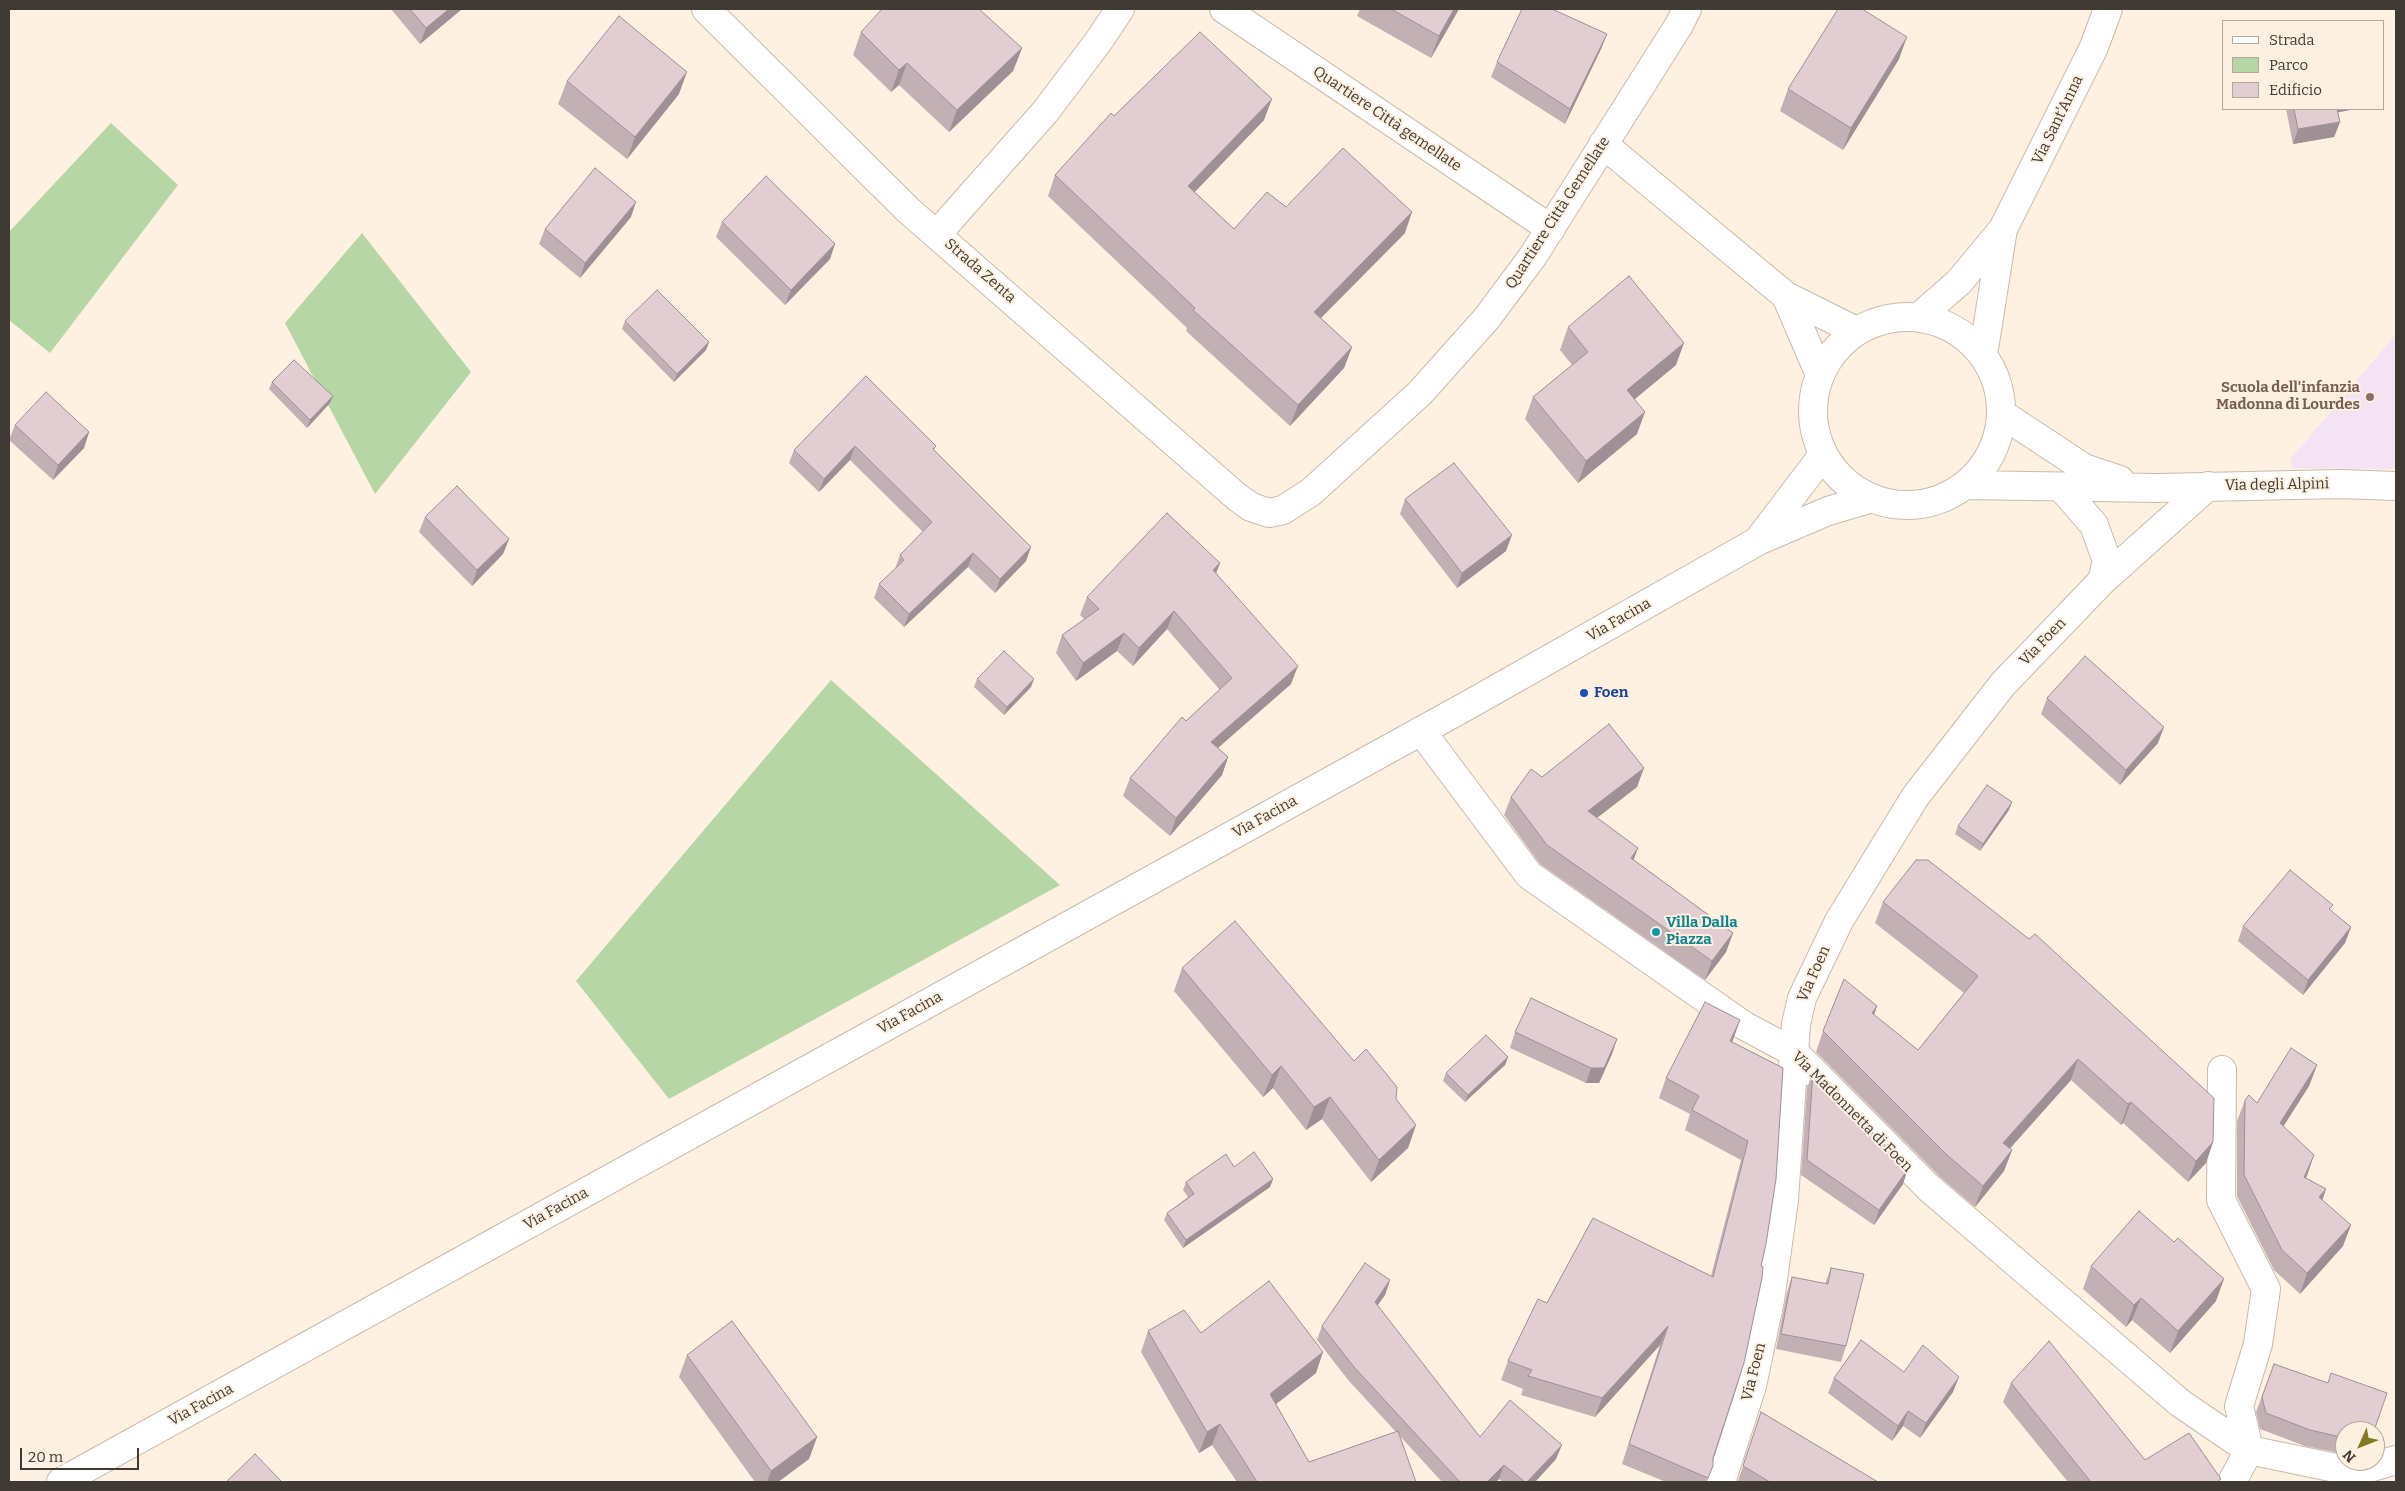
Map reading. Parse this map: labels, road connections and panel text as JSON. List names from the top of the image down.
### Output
{
  "streets": {
    "street": [
      "Quartiere Città gemellate",
      "Via Sant'Anna",
      "Quartiere Città Gemellate",
      "Strada Zenta",
      "Via degli Alpini",
      "Via Facina",
      "Via Foen",
      "Via Madonnetta di Foen"
    ]
  },
  "crossings": [
    ["Quartiere Città gemellate", "Quartiere Città Gemellate"],
    ["Quartiere Città Gemellate", "Strada Zenta"],
    ["Via degli Alpini", "Via Foen"],
    ["Via Facina", "Via Madonnetta di Foen"],
    ["Via Foen", "Via Madonnetta di Foen"]
  ],
  "places": ["Scuola dell'infanzia Madonna di Lourdes", "Foen", "Villa Dalla Piazza"],
  "legend": ["Strada", "Parco", "Edificio"],
  "scale_bar": "20 m",
  "north": "bottom left"
}
